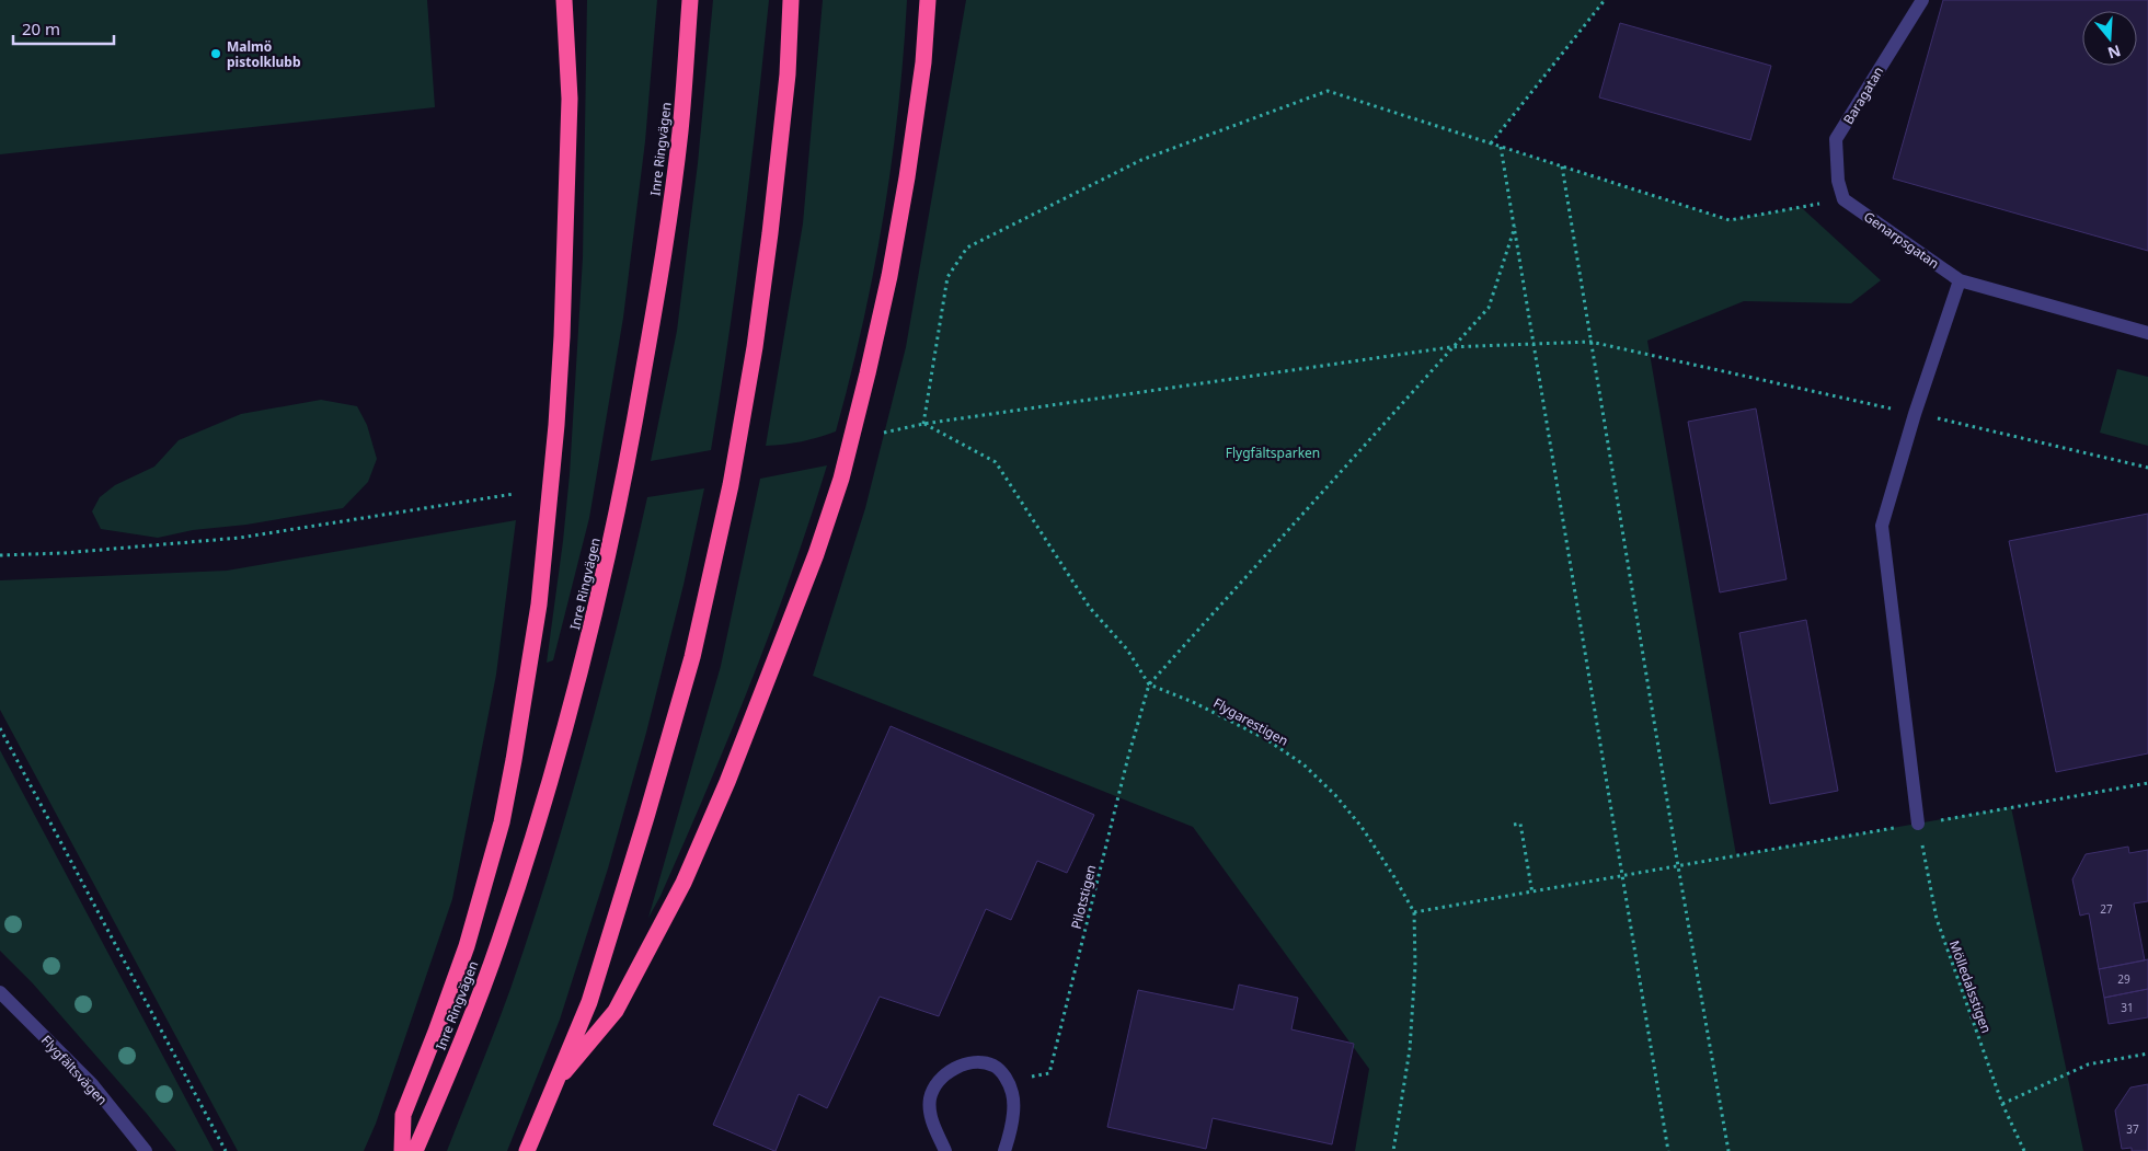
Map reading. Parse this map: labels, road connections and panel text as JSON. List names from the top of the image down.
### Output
{
  "streets": {
    "highway": ["Inre Ringvägen"],
    "street": ["Baragatan", "Genarpsgatan", "Flygfältsvägen"],
    "path": ["Flygarestigen", "Pilotstigen", "Mölledalsstigen"]
  },
  "crossings": [
    ["Baragatan", "Genarpsgatan"],
    ["Flygarestigen", "Pilotstigen"]
  ],
  "parks": ["Flygfältsparken"],
  "places": ["Malmö pistolklubb"],
  "house_numbers": [
    "27",
    "29",
    "31",
    "37"
  ],
  "scale_bar": "20 m",
  "north": "bottom"
}
